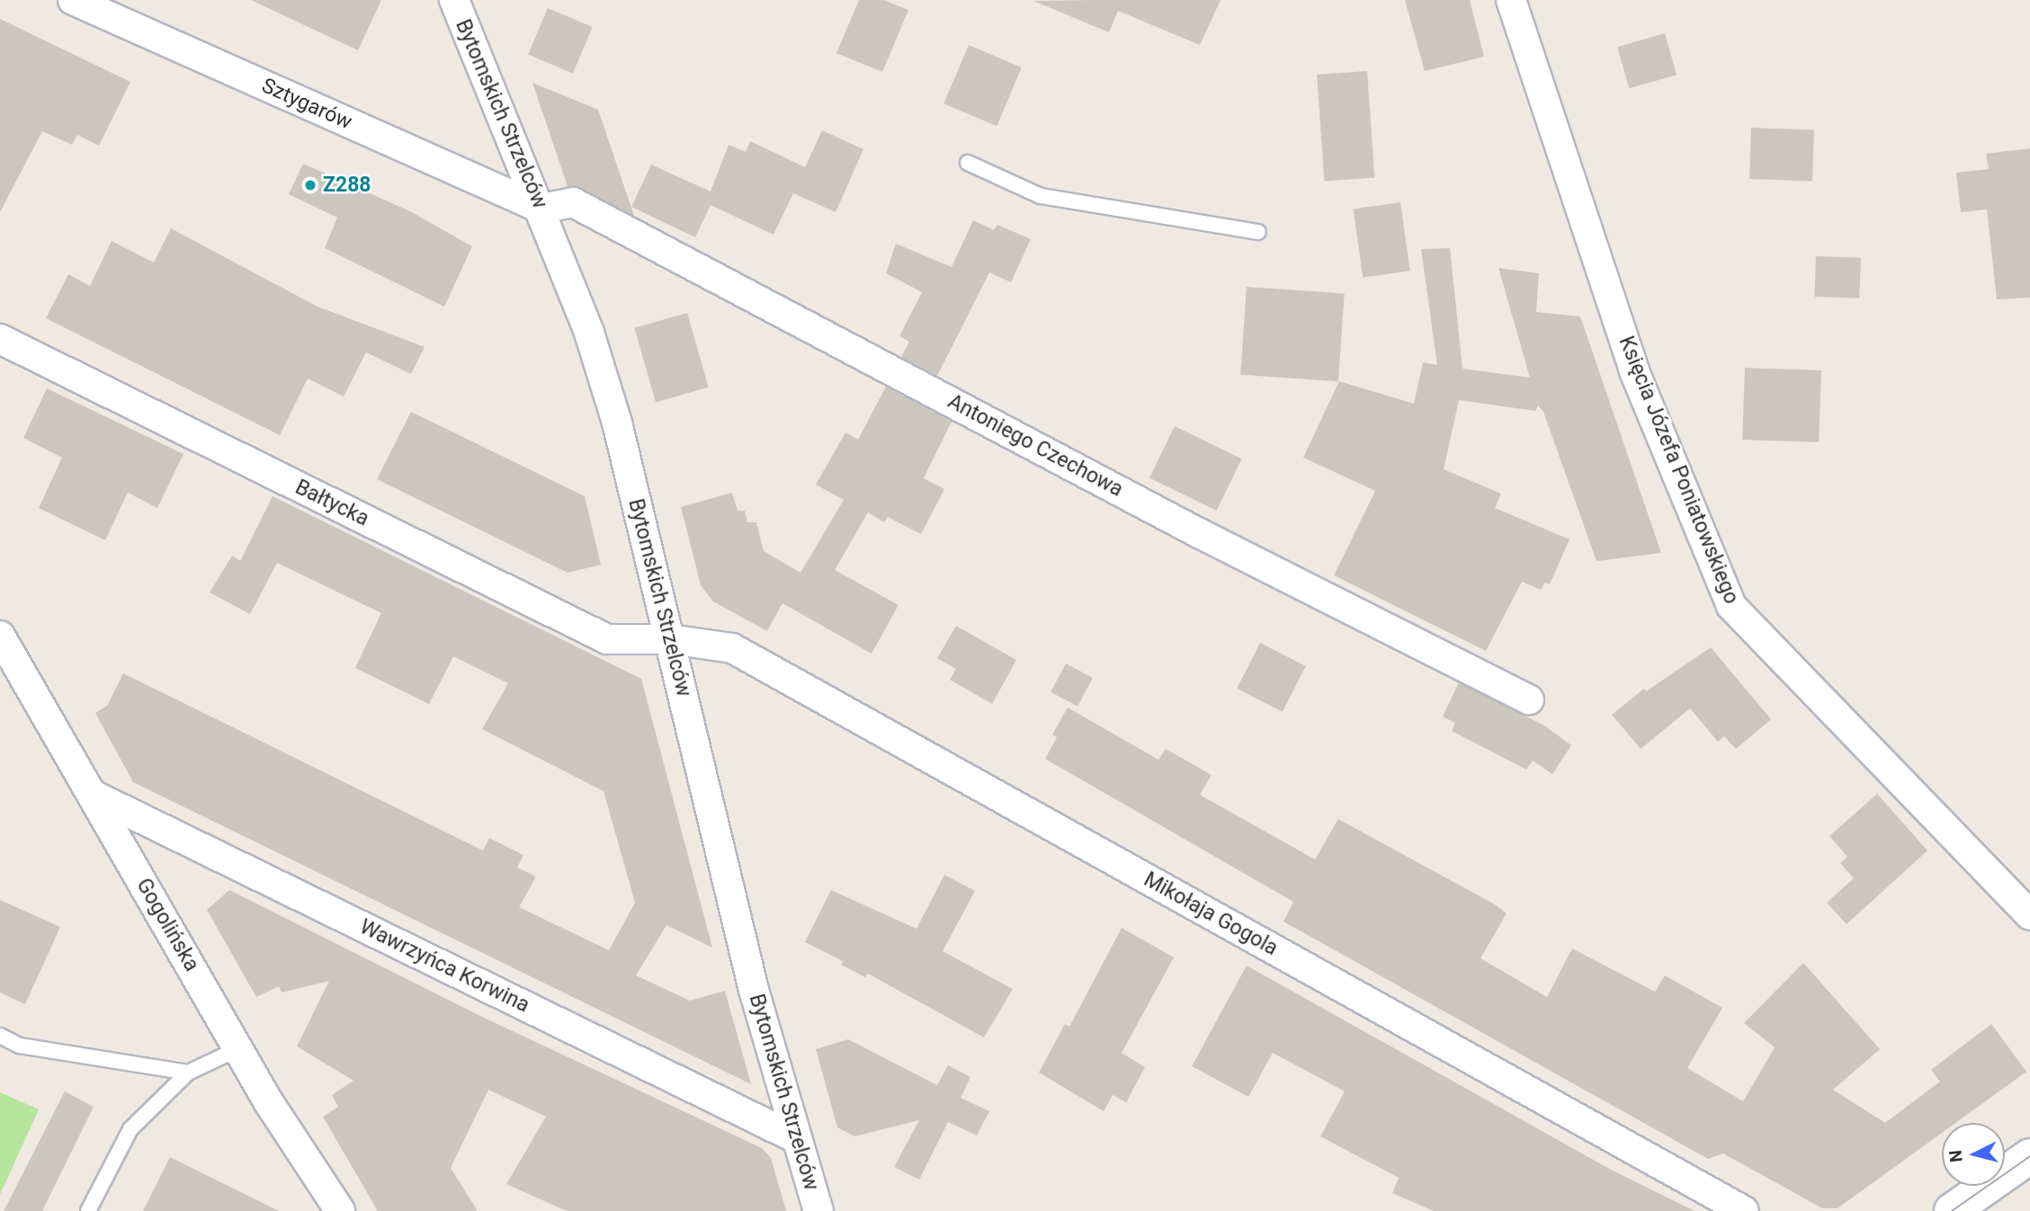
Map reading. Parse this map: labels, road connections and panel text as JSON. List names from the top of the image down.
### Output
{
  "streets": {
    "street": [
      "Sztygarów",
      "Bytomskich Strzelców",
      "Antoniego Czechowa",
      "Księcia Józefa Poniatowskiego",
      "Bałtycka",
      "Mikołaja Gogola",
      "Gogolińska",
      "Wawrzyńca Korwina"
    ]
  },
  "crossings": [
    ["Sztygarów", "Bytomskich Strzelców"],
    ["Sztygarów", "Antoniego Czechowa"],
    ["Bytomskich Strzelców", "Antoniego Czechowa"],
    ["Bytomskich Strzelców", "Bałtycka"],
    ["Bytomskich Strzelców", "Mikołaja Gogola"],
    ["Bytomskich Strzelców", "Wawrzyńca Korwina"],
    ["Bałtycka", "Mikołaja Gogola"],
    ["Gogolińska", "Wawrzyńca Korwina"]
  ],
  "places": ["Z288"],
  "north": "left"
}
